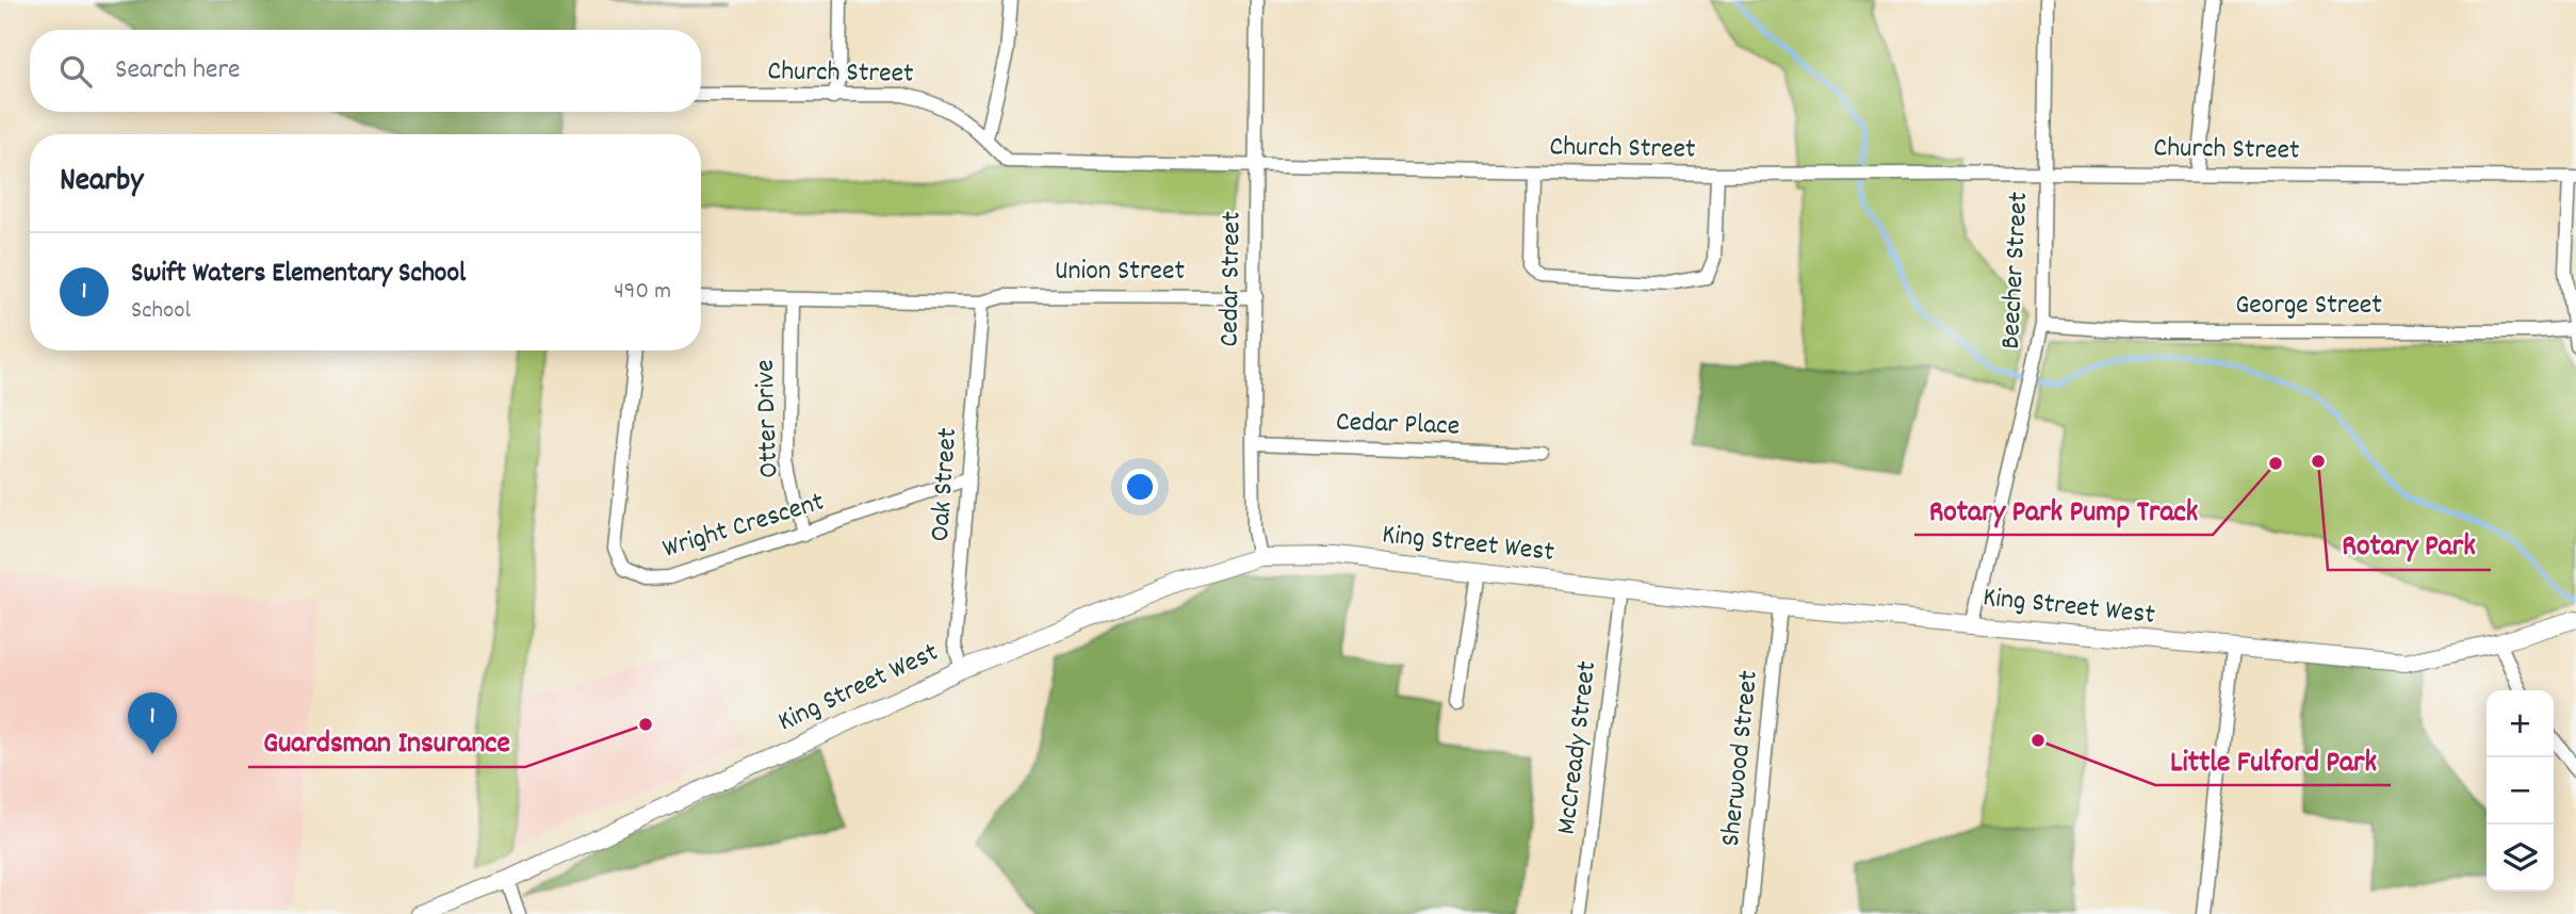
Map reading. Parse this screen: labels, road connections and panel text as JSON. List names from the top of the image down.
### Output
{
  "streets": {
    "main road": ["King Street West"],
    "street": [
      "Church Street",
      "Beecher Street",
      "Union Street",
      "Cedar Street",
      "George Street",
      "Otter Drive",
      "Cedar Place",
      "Oak Street",
      "Wright Crescent",
      "McCready Street",
      "Sherwood Street"
    ]
  },
  "crossings": [
    ["Church Street", "Beecher Street"],
    ["Church Street", "Cedar Street"],
    ["Beecher Street", "George Street"],
    ["Beecher Street", "King Street West"],
    ["Union Street", "Cedar Street"],
    ["Union Street", "Oak Street"],
    ["Cedar Street", "Cedar Place"],
    ["Cedar Street", "King Street West"],
    ["Otter Drive", "Wright Crescent"],
    ["Oak Street", "Wright Crescent"],
    ["Oak Street", "King Street West"],
    ["King Street West", "McCready Street"],
    ["King Street West", "Sherwood Street"]
  ],
  "places": [
    "Rotary Park",
    "Rotary Park Pump Track",
    "Guardsman Insurance",
    "Little Fulford Park"
  ],
  "page": {
    "search": "Search here",
    "heading": "Nearby",
    "list": [
      {
        "mark": "1",
        "name": "Swift Waters Elementary School",
        "note": "School",
        "value": "490 m"
      }
    ],
    "map_buttons": ["+", "−"],
    "pins": "1"
  }
}
